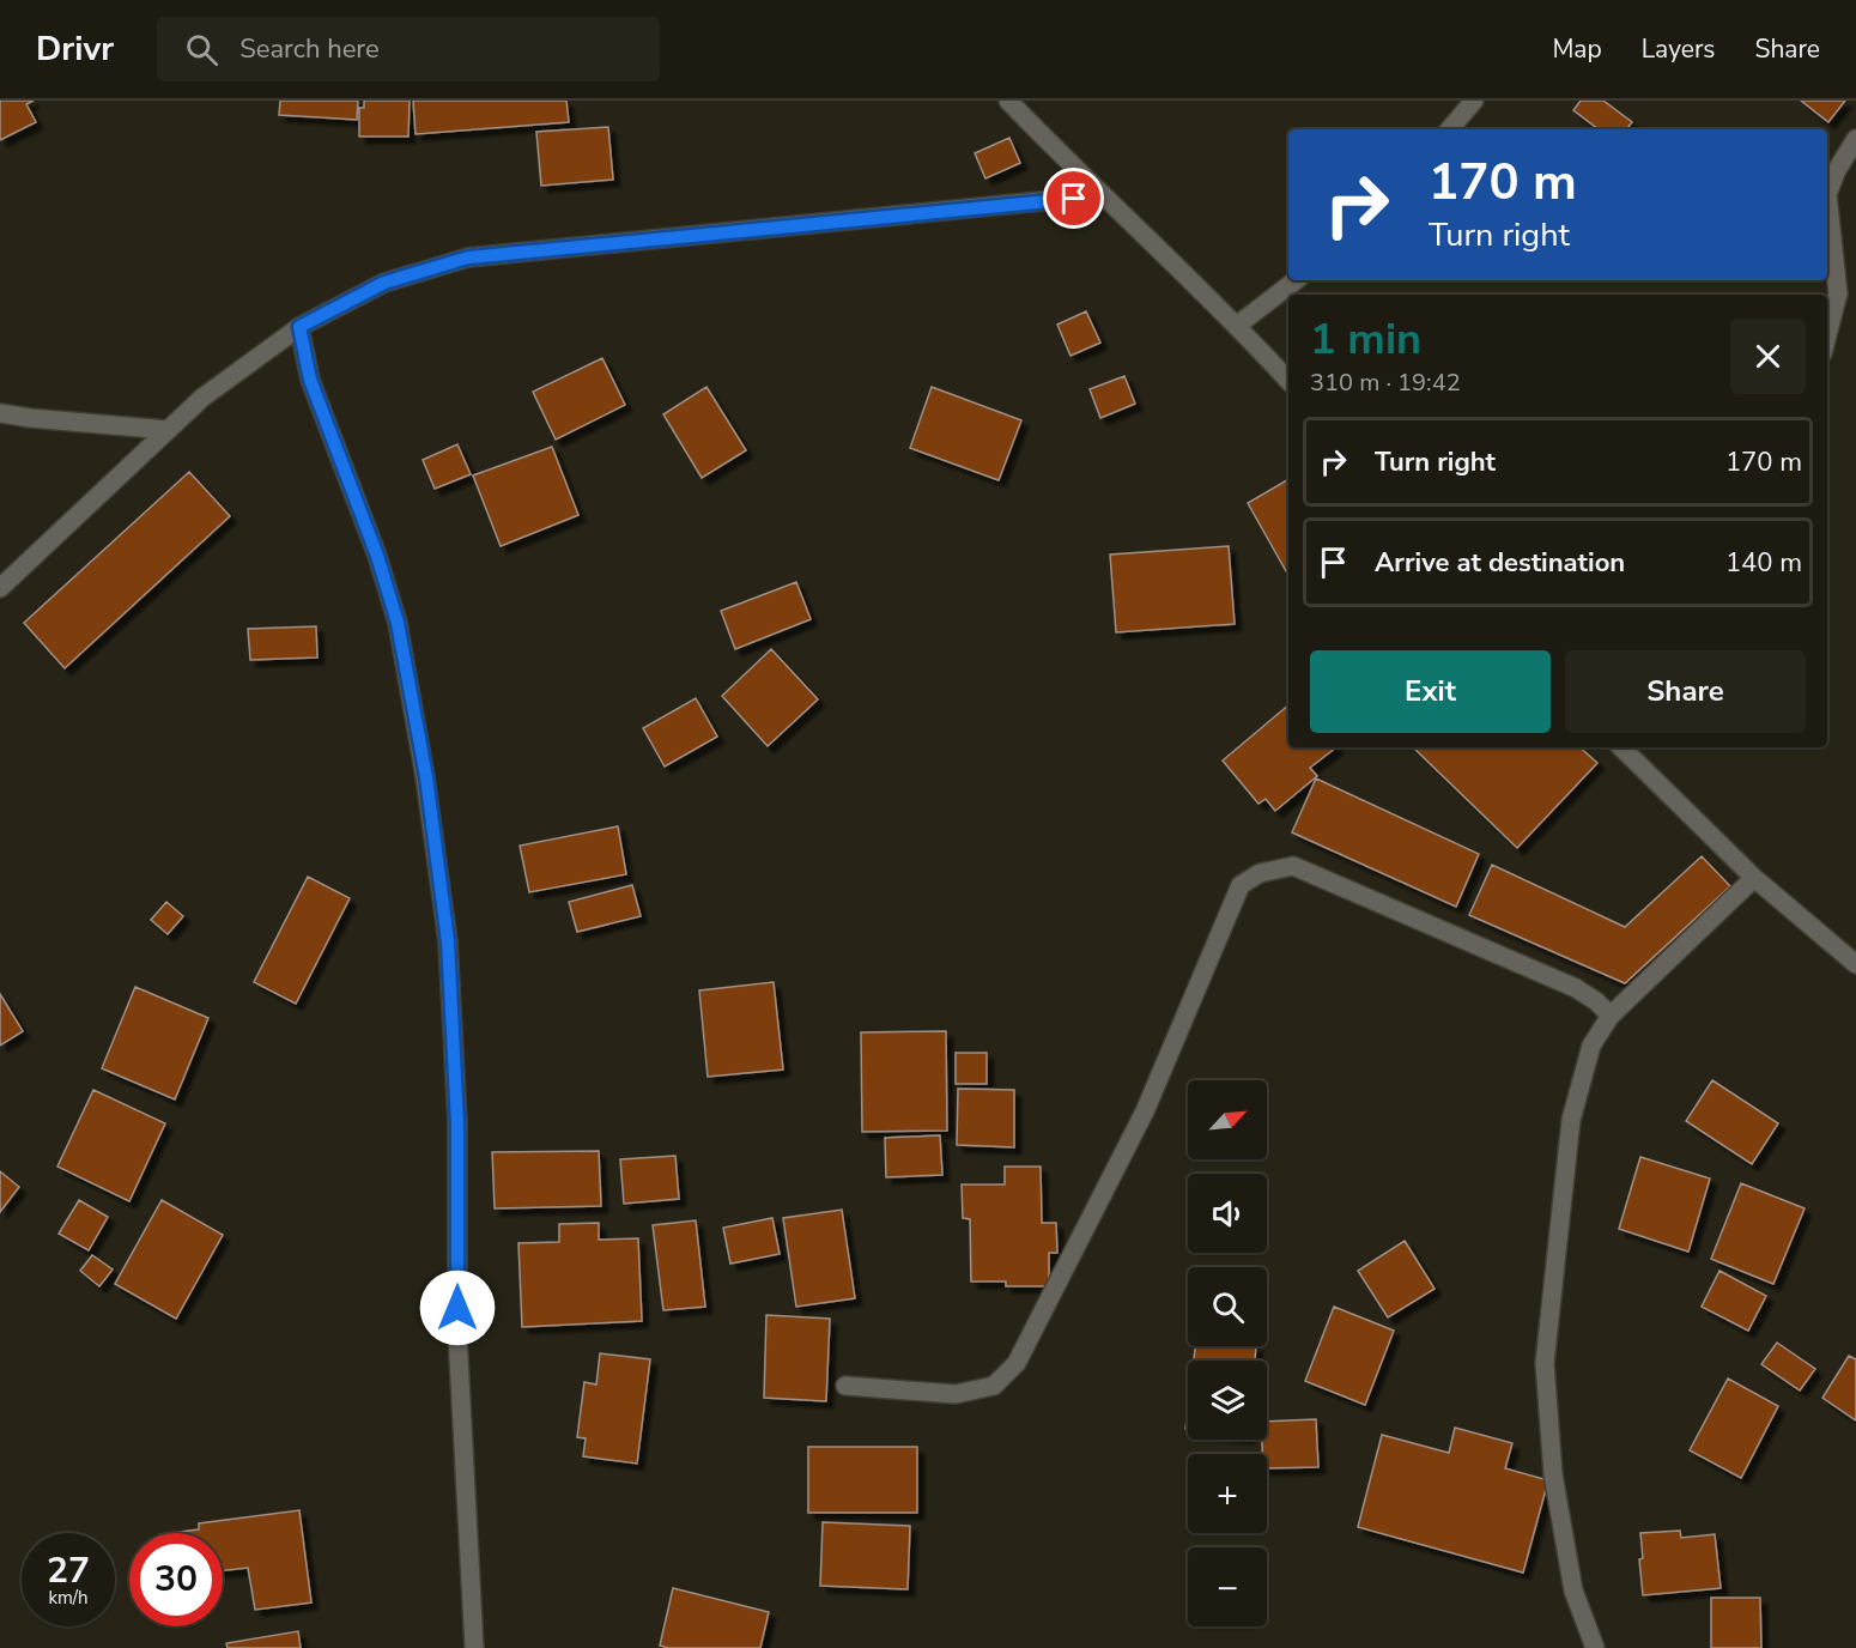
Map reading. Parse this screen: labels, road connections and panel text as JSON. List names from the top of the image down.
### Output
{
  "north": "top right",
  "page": {
    "header": "Drivr",
    "search": "Search here",
    "nav": ["Map", "Layers", "Share"],
    "turn": ["170 m", "Turn right"],
    "heading": ["1 min", "310 m · 19:42"],
    "list": [
      {
        "name": "Turn right",
        "value": "170 m"
      },
      {
        "name": "Arrive at destination",
        "value": "140 m"
      }
    ],
    "buttons": ["Exit", "Share"],
    "map_buttons": ["+", "−"],
    "speed": "27 km/h",
    "limit": "30"
  }
}
